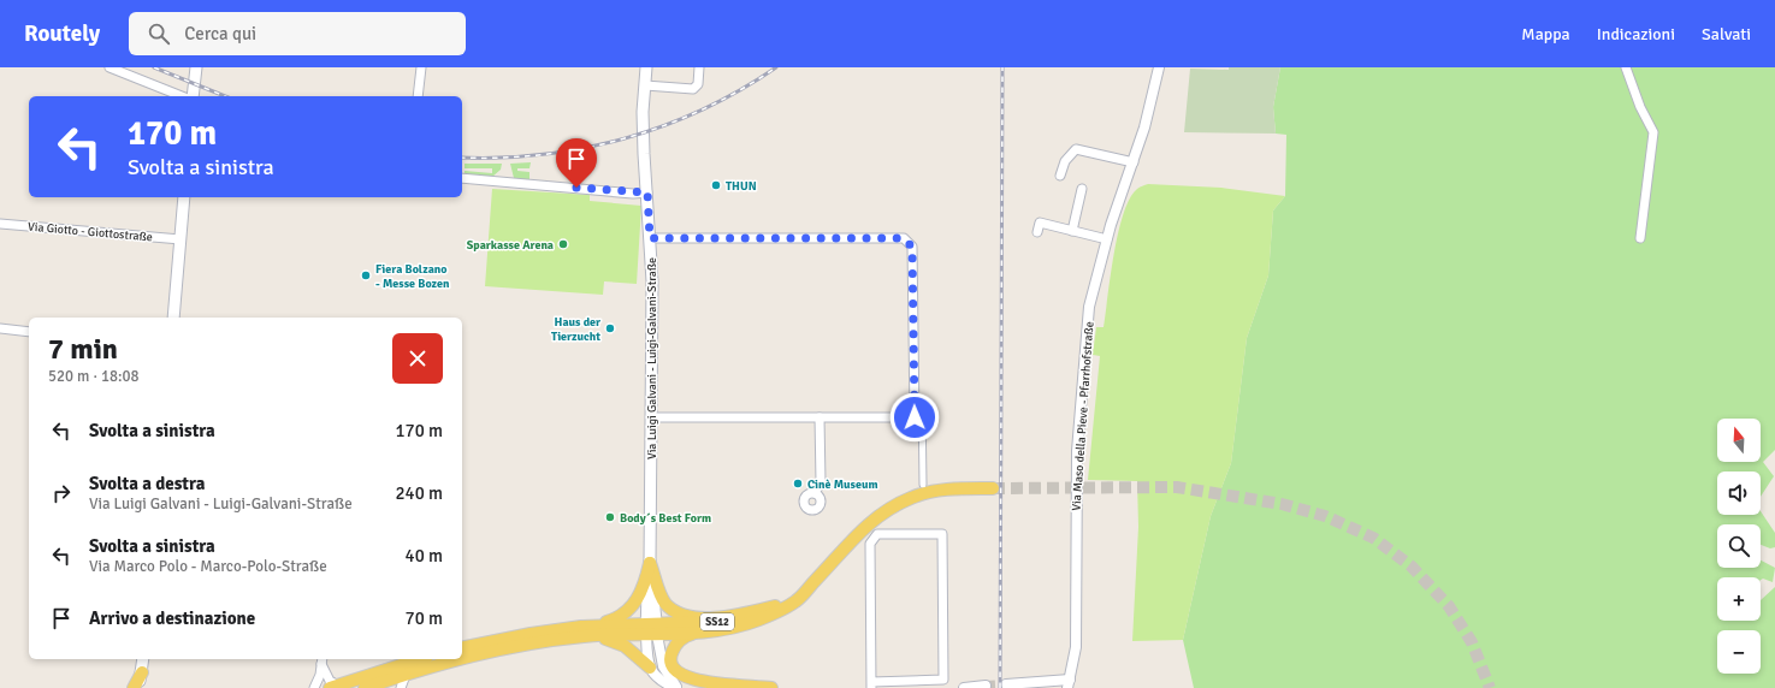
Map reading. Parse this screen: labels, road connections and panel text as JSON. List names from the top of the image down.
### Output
{
  "streets": {
    "main road": ["Via Luigi Galvani - Luigi-Galvani-Straße", "SS12"],
    "street": ["Via Giotto - Giottostraße", "Via Maso della Pieve - Pfarrhofstraße"]
  },
  "crossings": [
    ["Via Luigi Galvani - Luigi-Galvani-Straße", "SS12"]
  ],
  "places": [
    "THUN",
    "Sparkasse Arena",
    "Fiera Bolzano - Messe Bozen",
    "Haus der Tierzucht",
    "Cinè Museum",
    "Body´s Best Form"
  ],
  "north": "top",
  "page": {
    "header": "Routely",
    "search": "Cerca qui",
    "nav": ["Mappa", "Indicazioni", "Salvati"],
    "turn": ["170 m", "Svolta a sinistra"],
    "heading": ["7 min", "520 m · 18:08"],
    "list": [
      {
        "name": "Svolta a sinistra",
        "value": "170 m"
      },
      {
        "name": "Svolta a destra",
        "note": "Via Luigi Galvani - Luigi-Galvani-Straße",
        "value": "240 m"
      },
      {
        "name": "Svolta a sinistra",
        "note": "Via Marco Polo - Marco-Polo-Straße",
        "value": "40 m"
      },
      {
        "name": "Arrivo a destinazione",
        "value": "70 m"
      }
    ],
    "map_buttons": ["+", "−"]
  }
}
